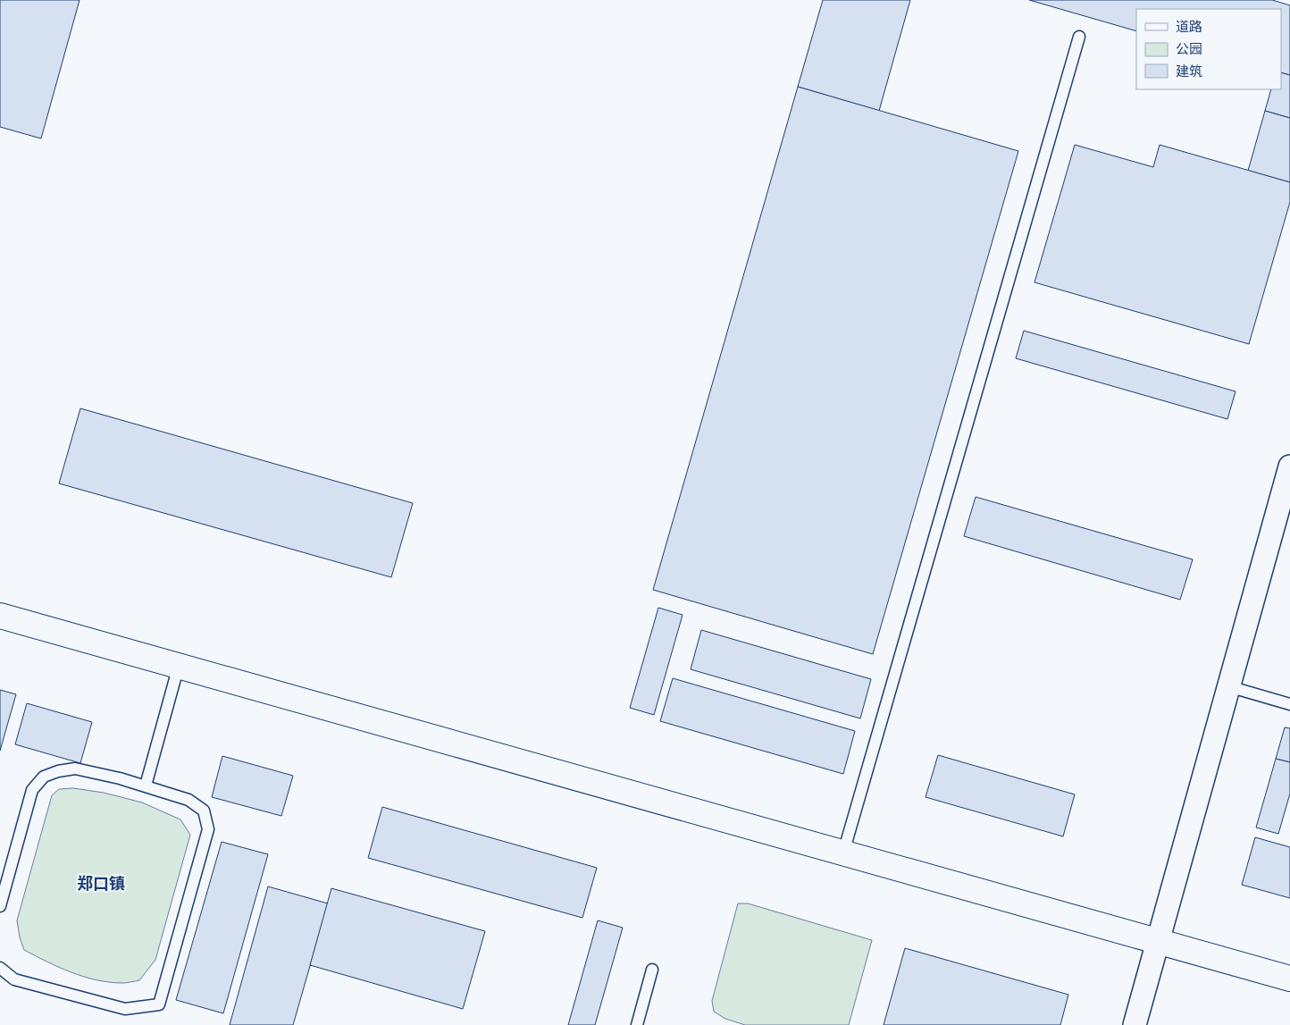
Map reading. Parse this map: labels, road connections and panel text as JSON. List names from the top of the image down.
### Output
{
  "districts": ["郑口镇"],
  "legend": ["道路", "公园", "建筑"]
}
